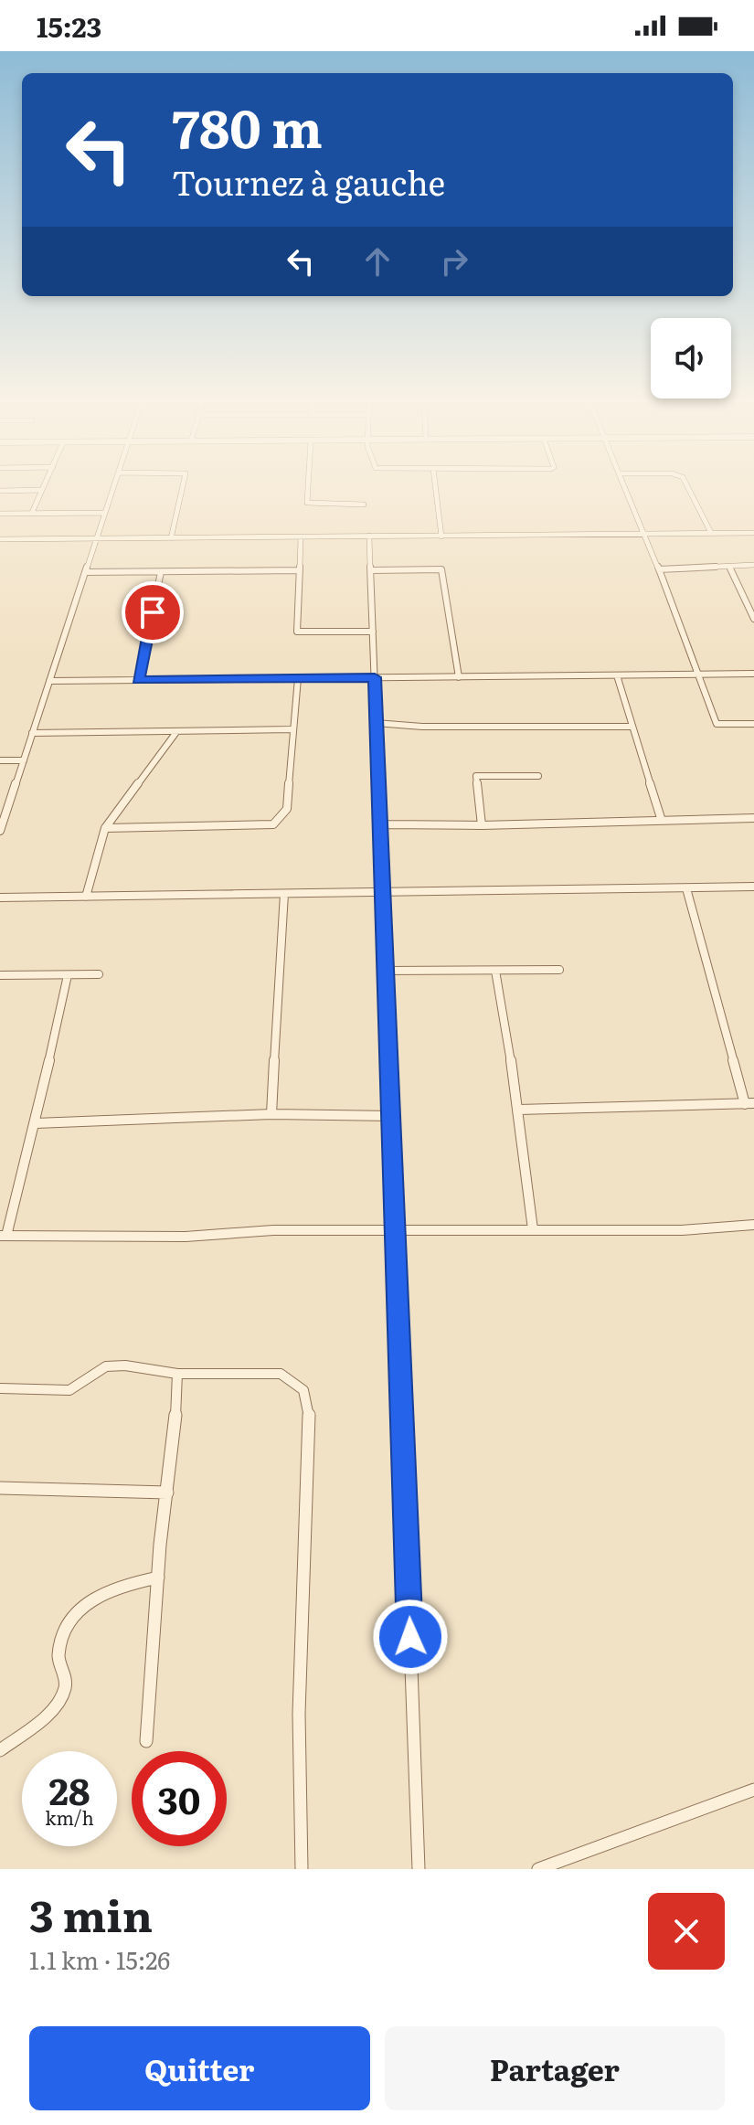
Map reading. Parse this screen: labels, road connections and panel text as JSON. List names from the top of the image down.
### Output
{
  "page": {
    "status": "15:23",
    "turn": ["780 m", "Tournez à gauche"],
    "speed": "28 km/h",
    "limit": "30",
    "heading": ["3 min", "1.1 km · 15:26"],
    "buttons": ["Quitter", "Partager"]
  }
}
